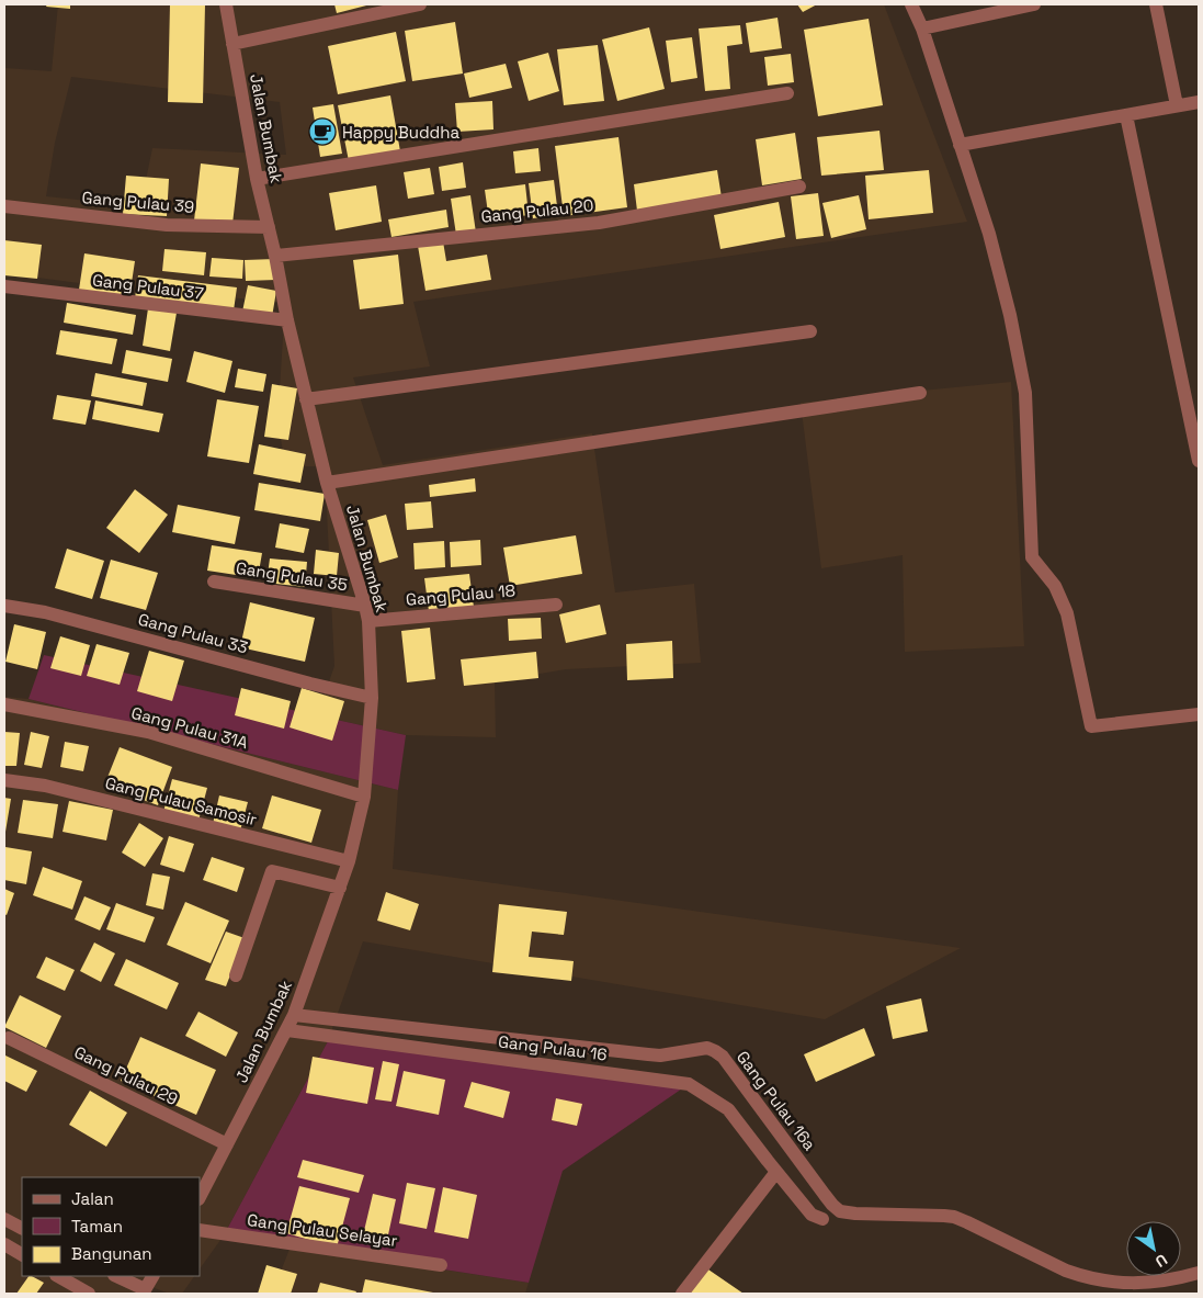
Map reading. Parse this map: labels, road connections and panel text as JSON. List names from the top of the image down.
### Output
{
  "streets": {
    "street": [
      "Jalan Bumbak",
      "Gang Pulau 39",
      "Gang Pulau 20",
      "Gang Pulau 37",
      "Gang Pulau 35",
      "Gang Pulau 18",
      "Gang Pulau 33",
      "Gang Pulau 31A",
      "Gang Pulau Samosir",
      "Gang Pulau 16",
      "Gang Pulau 29",
      "Gang Pulau 16a",
      "Gang Pulau Selayar"
    ]
  },
  "crossings": [
    ["Jalan Bumbak", "Gang Pulau 39"],
    ["Jalan Bumbak", "Gang Pulau 20"],
    ["Jalan Bumbak", "Gang Pulau 37"],
    ["Jalan Bumbak", "Gang Pulau 35"],
    ["Jalan Bumbak", "Gang Pulau 18"],
    ["Jalan Bumbak", "Gang Pulau 33"],
    ["Jalan Bumbak", "Gang Pulau 31A"],
    ["Jalan Bumbak", "Gang Pulau Samosir"],
    ["Jalan Bumbak", "Gang Pulau 16"],
    ["Jalan Bumbak", "Gang Pulau 29"],
    ["Jalan Bumbak", "Gang Pulau 16a"]
  ],
  "places": {
    "cafe": ["Happy Buddha"]
  },
  "legend": ["Jalan", "Taman", "Bangunan"],
  "north": "bottom right"
}
